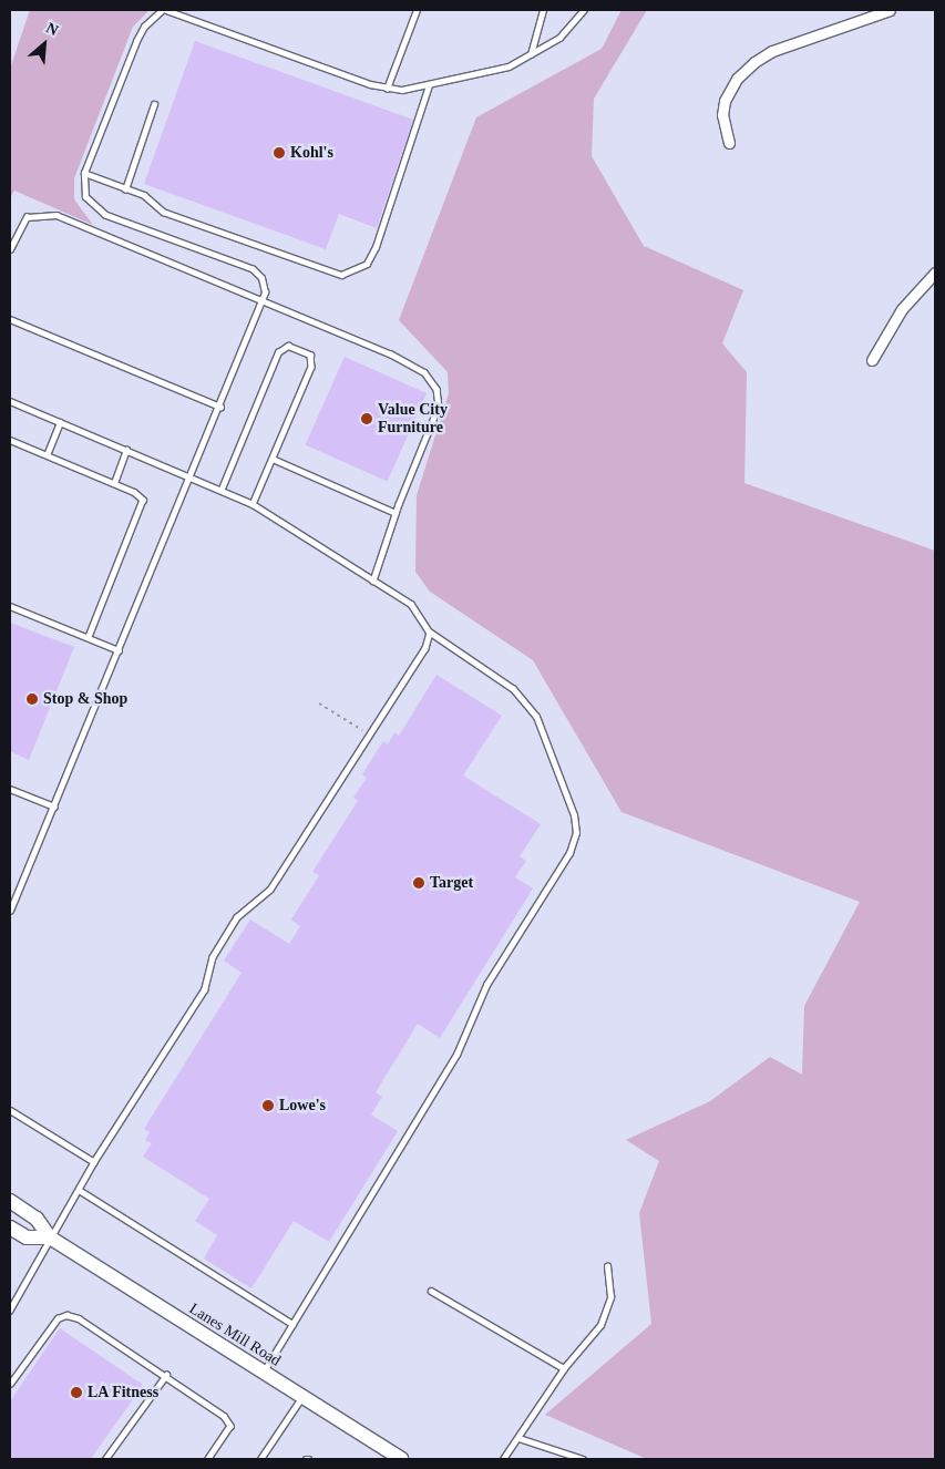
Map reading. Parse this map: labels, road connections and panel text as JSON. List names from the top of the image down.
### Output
{
  "streets": {
    "street": ["Lanes Mill Road"]
  },
  "places": [
    "Kohl's",
    "Value City Furniture",
    "Stop & Shop",
    "Target",
    "Lowe's",
    "LA Fitness"
  ],
  "north": "top right"
}
